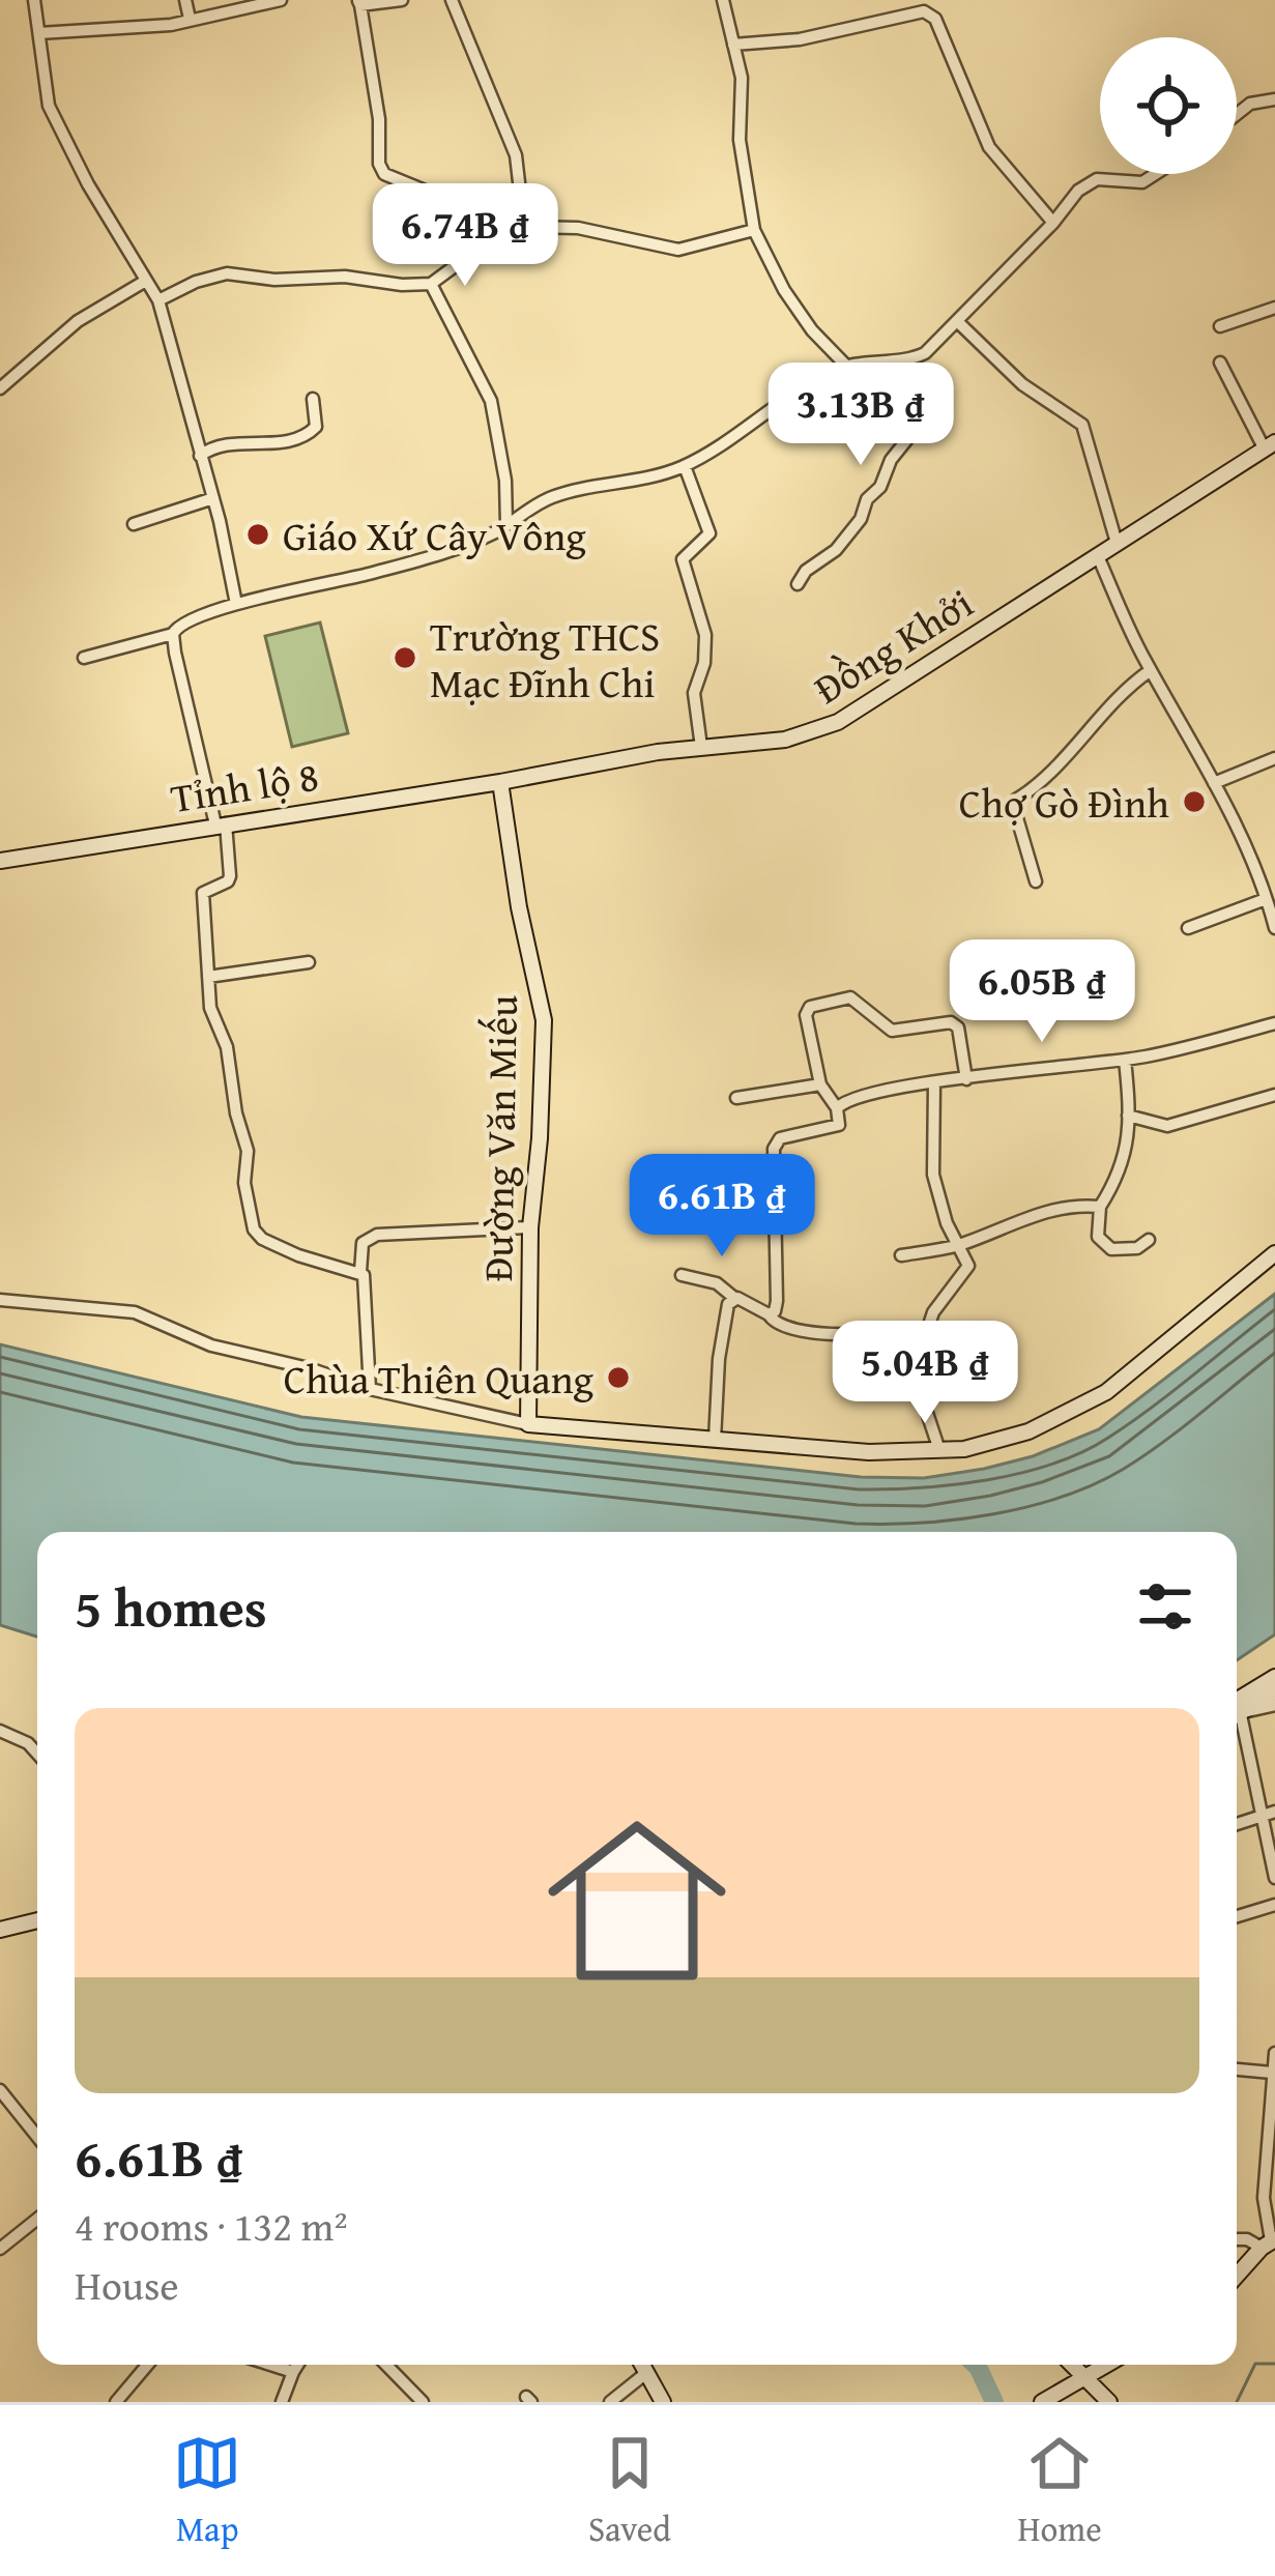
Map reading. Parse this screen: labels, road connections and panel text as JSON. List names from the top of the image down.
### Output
{
  "streets": {
    "street": ["Đồng Khởi", "Tỉnh lộ 8", "Đường Văn Miếu"]
  },
  "crossings": [
    ["Đồng Khởi", "Tỉnh lộ 8"],
    ["Đồng Khởi", "Đường Văn Miếu"],
    ["Tỉnh lộ 8", "Đường Văn Miếu"]
  ],
  "places": [
    "Giáo Xứ Cây Vông",
    "Trường THCS Mạc Đĩnh Chi",
    "Chợ Gò Đình",
    "Chùa Thiên Quang"
  ],
  "page": {
    "price": [
      "6.74B ₫",
      "3.13B ₫",
      "6.05B ₫",
      "6.61B ₫",
      "5.04B ₫"
    ],
    "heading": "5 homes",
    "list": [
      {
        "name": "6.61B ₫",
        "note": "4 rooms · 132 m² · House"
      }
    ],
    "tabs": ["Map", "Saved", "Home"]
  }
}
